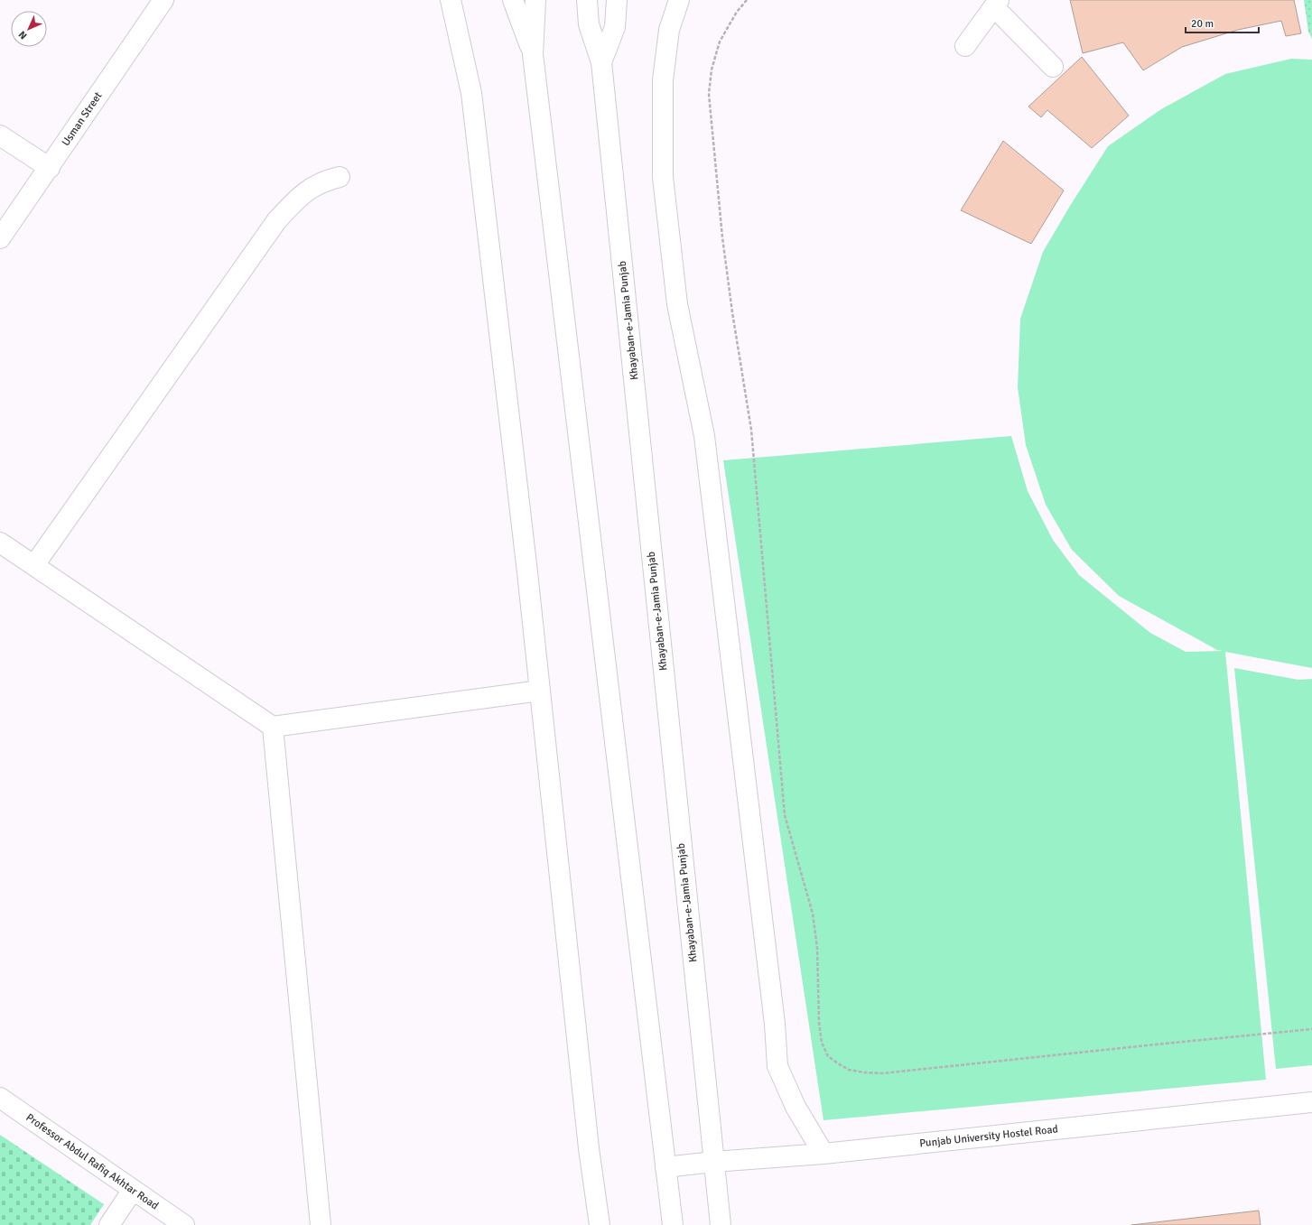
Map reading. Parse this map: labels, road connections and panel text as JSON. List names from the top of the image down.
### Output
{
  "streets": {
    "street": [
      "Usman Street",
      "Khayaban-e-Jamia Punjab",
      "Punjab University Hostel Road",
      "Professor Abdul Rafiq Akhtar Road"
    ]
  },
  "crossings": [
    ["Khayaban-e-Jamia Punjab", "Punjab University Hostel Road"]
  ],
  "scale_bar": "20 m",
  "north": "bottom left"
}
